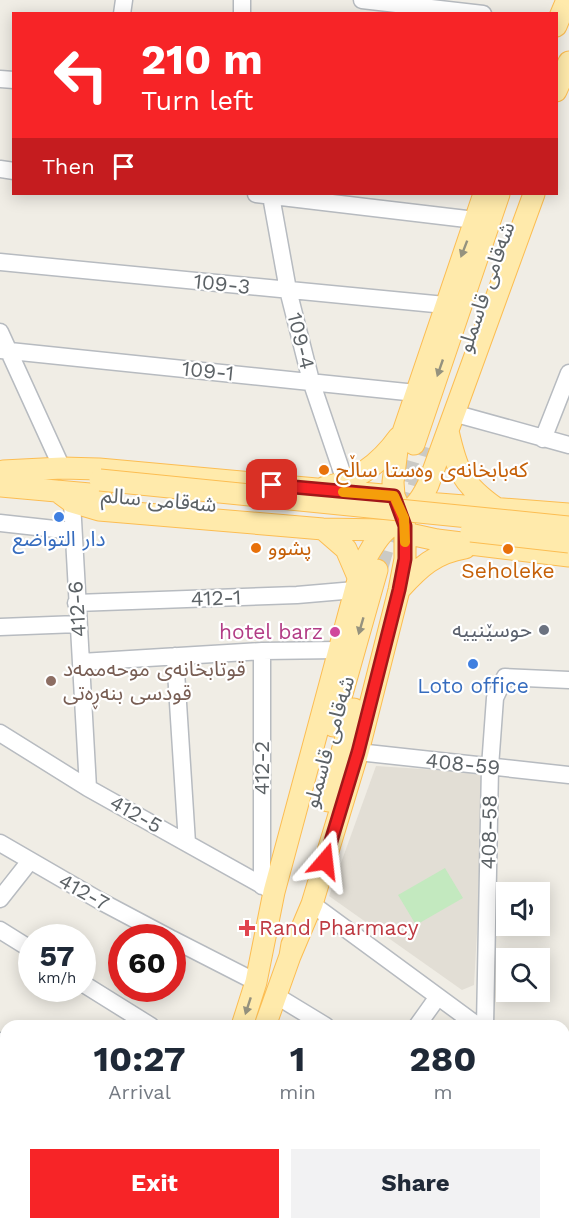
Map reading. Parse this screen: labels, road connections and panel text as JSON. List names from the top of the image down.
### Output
{
  "streets": {
    "main road": ["شەقامی قاسملو", "شەقامی سالم"],
    "street": [
      "109-3",
      "109-4",
      "109-1",
      "412-1",
      "412-6",
      "408-59",
      "412-2",
      "412-5",
      "408-58",
      "412-7"
    ]
  },
  "crossings": [
    ["109-3", "109-4"],
    ["شەقامی قاسملو", "412-1"],
    ["109-4", "109-1"],
    ["شەقامی سالم", "412-6"],
    ["412-1", "412-6"],
    ["412-6", "412-5"],
    ["408-59", "408-58"],
    ["412-2", "412-5"]
  ],
  "places": {
    "other": [
      "کەبابخانەی وەستا ساڵح",
      "دار التواضع",
      "پشوو",
      "Seholeke",
      "حوسێنییە",
      "hotel barz",
      "Loto office",
      "قوتابخانەی موحەممەد قودسی بنەڕەتی"
    ],
    "health": ["Rand Pharmacy"]
  },
  "page": {
    "turn": ["210 m", "Turn left"],
    "then": "Then",
    "speed": "57 km/h",
    "limit": "60",
    "eta": [
      "10:27",
      "Arrival",
      "1",
      "min",
      "280",
      "m"
    ],
    "buttons": ["Exit", "Share"]
  }
}
